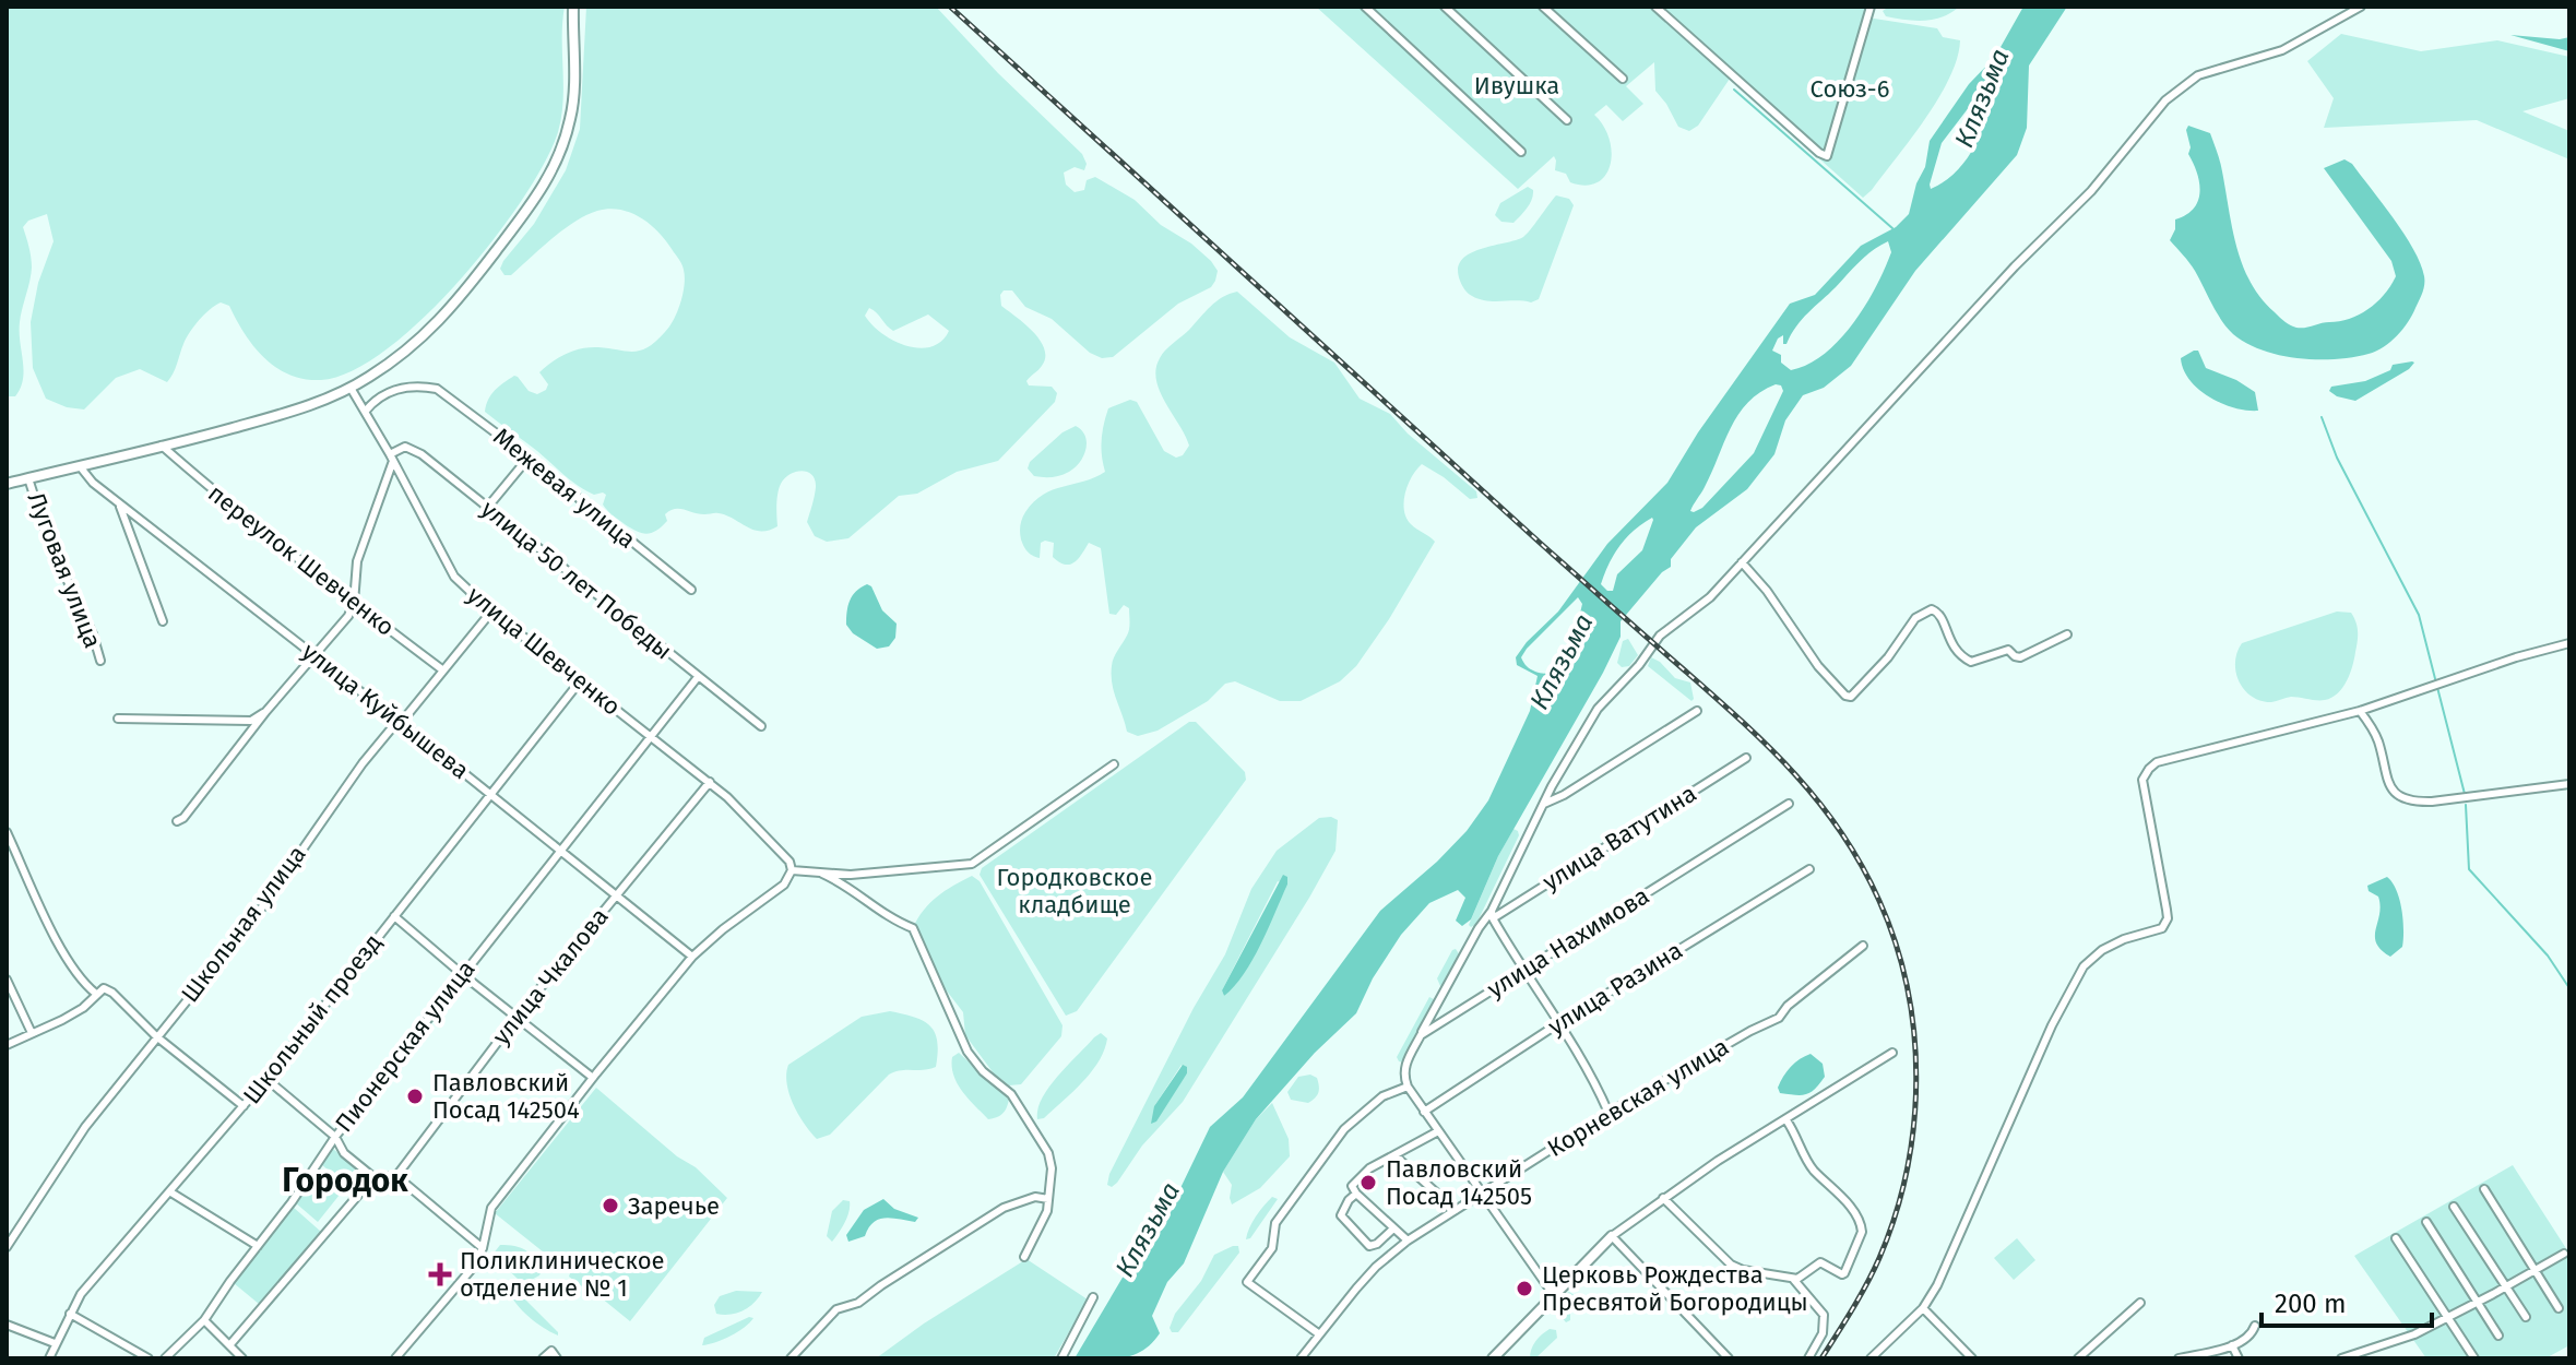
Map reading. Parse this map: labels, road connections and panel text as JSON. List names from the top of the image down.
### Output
{
  "streets": {
    "street": [
      "Межевая улица",
      "переулок Шевченко",
      "Луговая улица",
      "улица 50 лет Победы",
      "улица Шевченко",
      "улица Куйбышева",
      "улица Ватутина",
      "Школьная улица",
      "улица Нахимова",
      "улица Чкалова",
      "улица Разина",
      "Школьный проезд",
      "Пионерская улица",
      "Корневская улица"
    ]
  },
  "crossings": [
    ["Межевая улица", "улица Шевченко"],
    ["переулок Шевченко", "Школьная улица"],
    ["улица 50 лет Победы", "улица Шевченко"],
    ["улица 50 лет Победы", "Пионерская улица"],
    ["улица Шевченко", "Школьная улица"],
    ["улица Шевченко", "улица Чкалова"],
    ["улица Шевченко", "Школьный проезд"],
    ["улица Шевченко", "Пионерская улица"],
    ["улица Куйбышева", "Школьная улица"],
    ["улица Куйбышева", "улица Чкалова"],
    ["улица Куйбышева", "Школьный проезд"],
    ["улица Куйбышева", "Пионерская улица"]
  ],
  "districts": ["Городок"],
  "water": ["Клязьма"],
  "parks": ["Ивушка", "Союз-6", "Городковское кладбище"],
  "places": {
    "other": [
      "Павловский Посад 142504",
      "Павловский Посад 142505",
      "Заречье",
      "Церковь Рождества Пресвятой Богородицы"
    ],
    "health": ["Поликлиническое отделение № 1"]
  },
  "scale_bar": "200 m"
}
